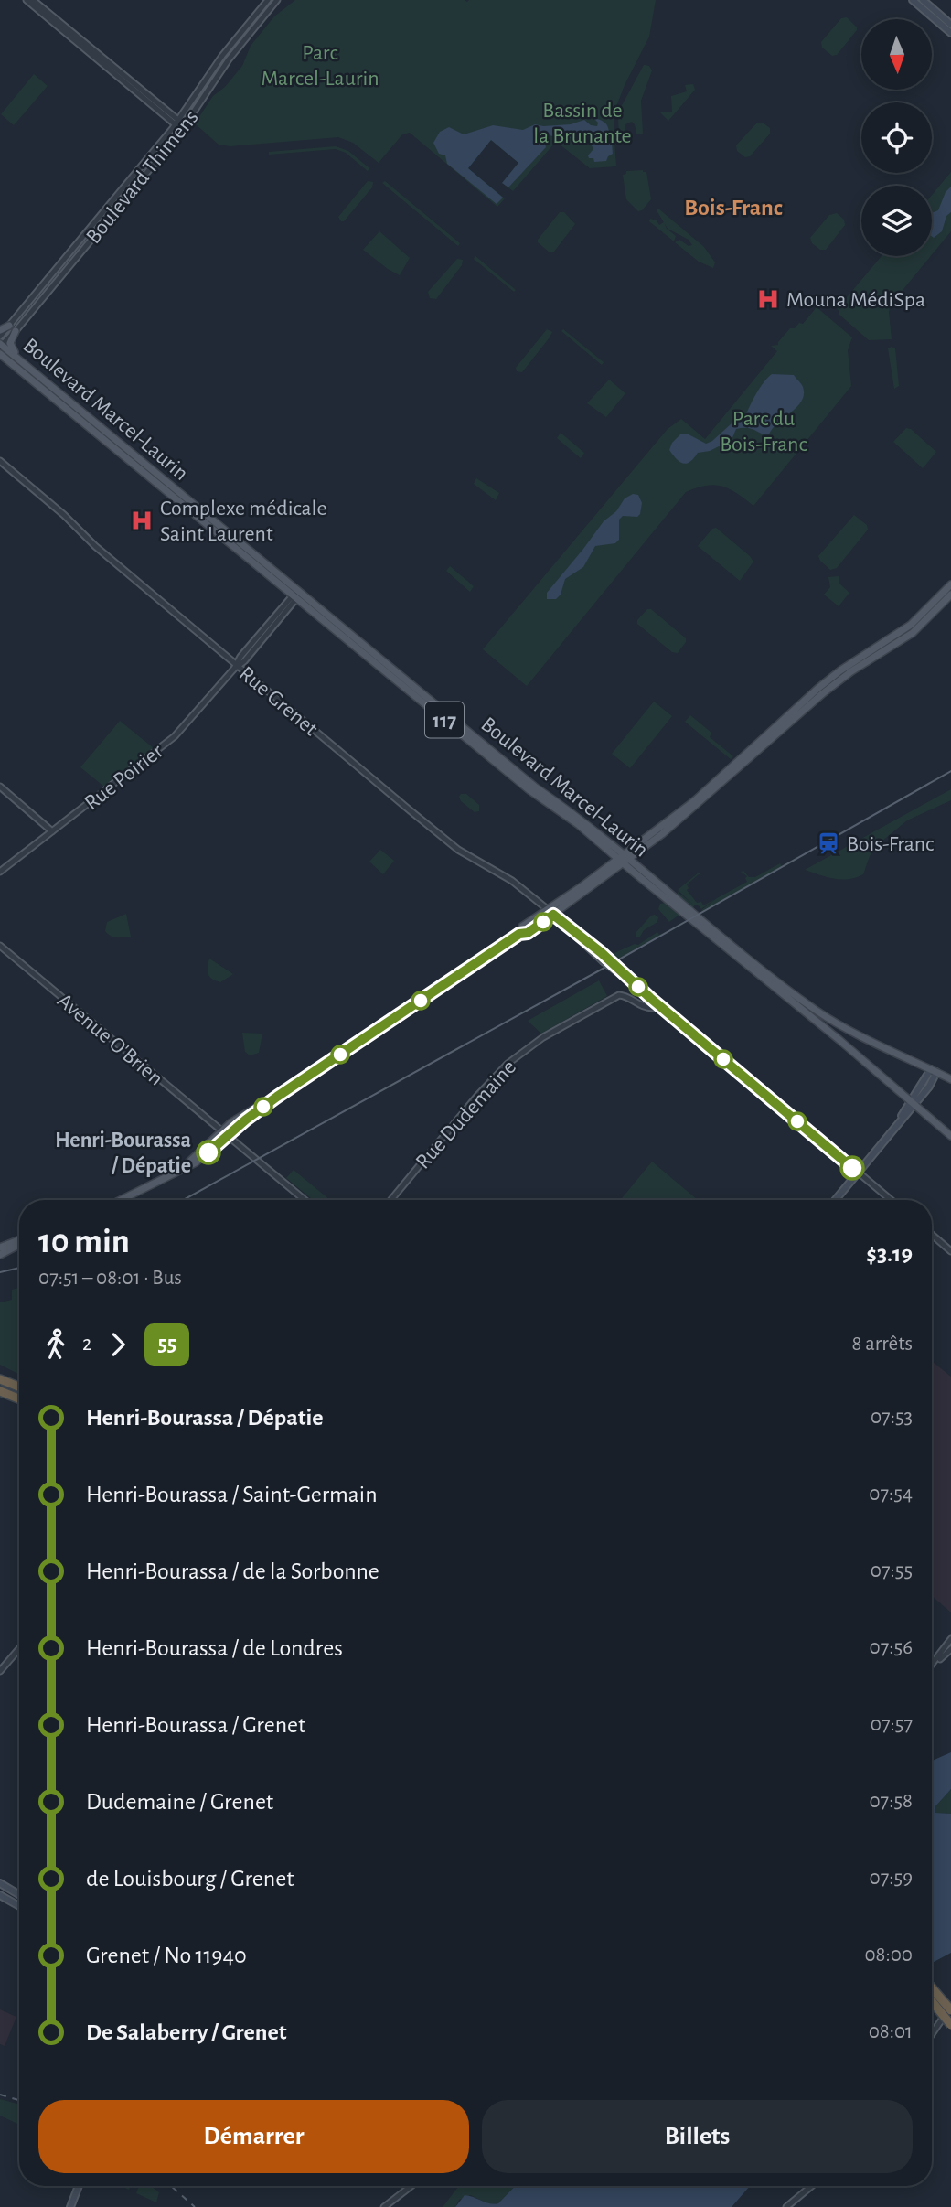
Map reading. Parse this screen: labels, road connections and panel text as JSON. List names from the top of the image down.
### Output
{
  "streets": {
    "main road": ["Boulevard Marcel-Laurin", "117"],
    "street": [
      "Boulevard Thimens",
      "Rue Grenet",
      "Rue Poirier",
      "Avenue O'Brien",
      "Rue Dudemaine"
    ]
  },
  "crossings": [
    ["Boulevard Thimens", "Boulevard Marcel-Laurin"],
    ["Boulevard Marcel-Laurin", "117"],
    ["Boulevard Marcel-Laurin", "Rue Poirier"],
    ["Rue Grenet", "Rue Poirier"],
    ["Rue Grenet", "Rue Dudemaine"]
  ],
  "districts": ["Bois-Franc"],
  "parks": ["Parc Marcel-Laurin", "Bassin de la Brunante", "Parc du Bois-Franc"],
  "places": {
    "hospital": ["Mouna MédiSpa", "Complexe médicale Saint Laurent"],
    "station": ["Bois-Franc"],
    "other": ["Henri-Bourassa / Dépatie"]
  },
  "lines": ["bus line 55"],
  "north": "bottom",
  "page": {
    "heading": ["10 min", "07:51 – 08:01 · Bus", "$3.19"],
    "legs": ["2", "55", "8 arrêts"],
    "list": [
      {
        "name": "Henri-Bourassa / Dépatie",
        "value": "07:53"
      },
      {
        "name": "Henri-Bourassa / Saint-Germain",
        "value": "07:54"
      },
      {
        "name": "Henri-Bourassa / de la Sorbonne",
        "value": "07:55"
      },
      {
        "name": "Henri-Bourassa / de Londres",
        "value": "07:56"
      },
      {
        "name": "Henri-Bourassa / Grenet",
        "value": "07:57"
      },
      {
        "name": "Dudemaine / Grenet",
        "value": "07:58"
      },
      {
        "name": "de Louisbourg / Grenet",
        "value": "07:59"
      },
      {
        "name": "Grenet / No 11940",
        "value": "08:00"
      },
      {
        "name": "De Salaberry / Grenet",
        "value": "08:01"
      }
    ],
    "buttons": ["Démarrer", "Billets"]
  }
}
